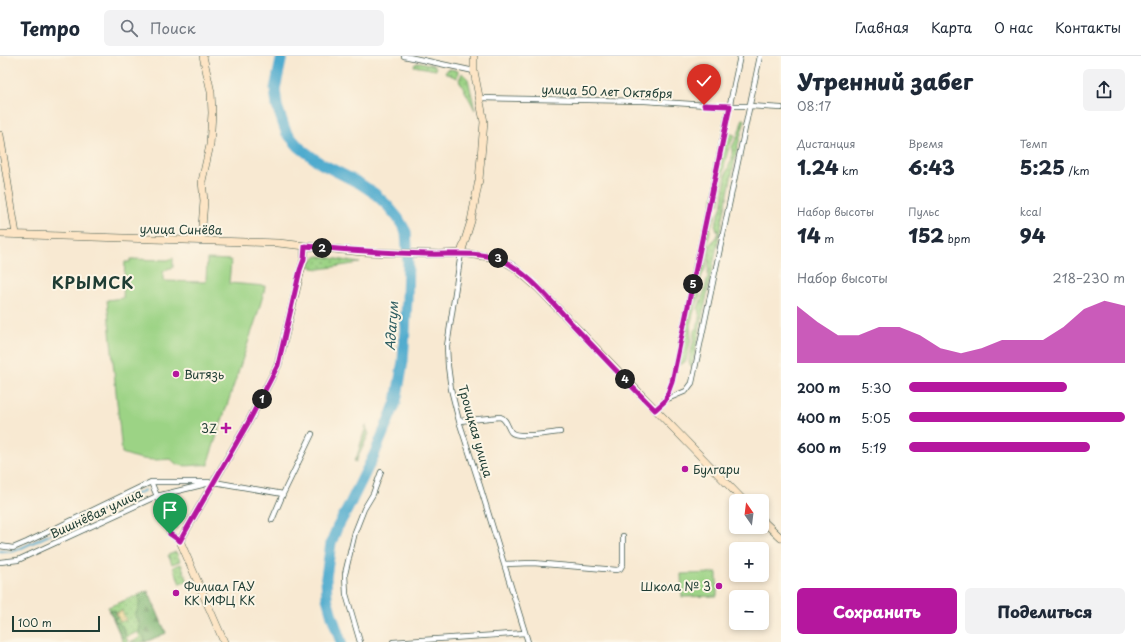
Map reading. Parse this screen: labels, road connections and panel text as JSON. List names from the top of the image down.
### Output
{
  "streets": {
    "main road": ["улица Синёва", "Троицкая улица"],
    "street": ["улица 50 лет Октября", "Вишнёвая улица"]
  },
  "crossings": [
    ["улица 50 лет Октября", "Троицкая улица"],
    ["улица Синёва", "Троицкая улица"]
  ],
  "districts": ["КРЫМСК"],
  "water": ["Адагум"],
  "places": {
    "other": [
      "Витязь",
      "Булгари",
      "Школа № 3",
      "Филиал ГАУ КК МФЦ КК"
    ],
    "health": ["3Z"]
  },
  "scale_bar": "100 m",
  "north": "top",
  "page": {
    "header": "Tempo",
    "search": "Поиск",
    "nav": [
      "Главная",
      "Карта",
      "О нас",
      "Контакты"
    ],
    "heading": ["Утренний забег", "08:17"],
    "stats": [
      ["Дистанция", "1.24 km"],
      ["Время", "6:43"],
      ["Темп", "5:25 /km"],
      ["Набор высоты", "14 m"],
      ["Пульс", "152 bpm"],
      ["kcal", "94"]
    ],
    "pins": [
      "2",
      "3",
      "5",
      "4",
      "1"
    ],
    "chart": ["Набор высоты", "218–230 m"],
    "list": [
      {
        "name": "200 m",
        "note": "5:30"
      },
      {
        "name": "400 m",
        "note": "5:05"
      },
      {
        "name": "600 m",
        "note": "5:19"
      }
    ],
    "map_buttons": ["+", "−"],
    "buttons": ["Сохранить", "Поделиться"],
    "scale": "100 m"
  }
}
